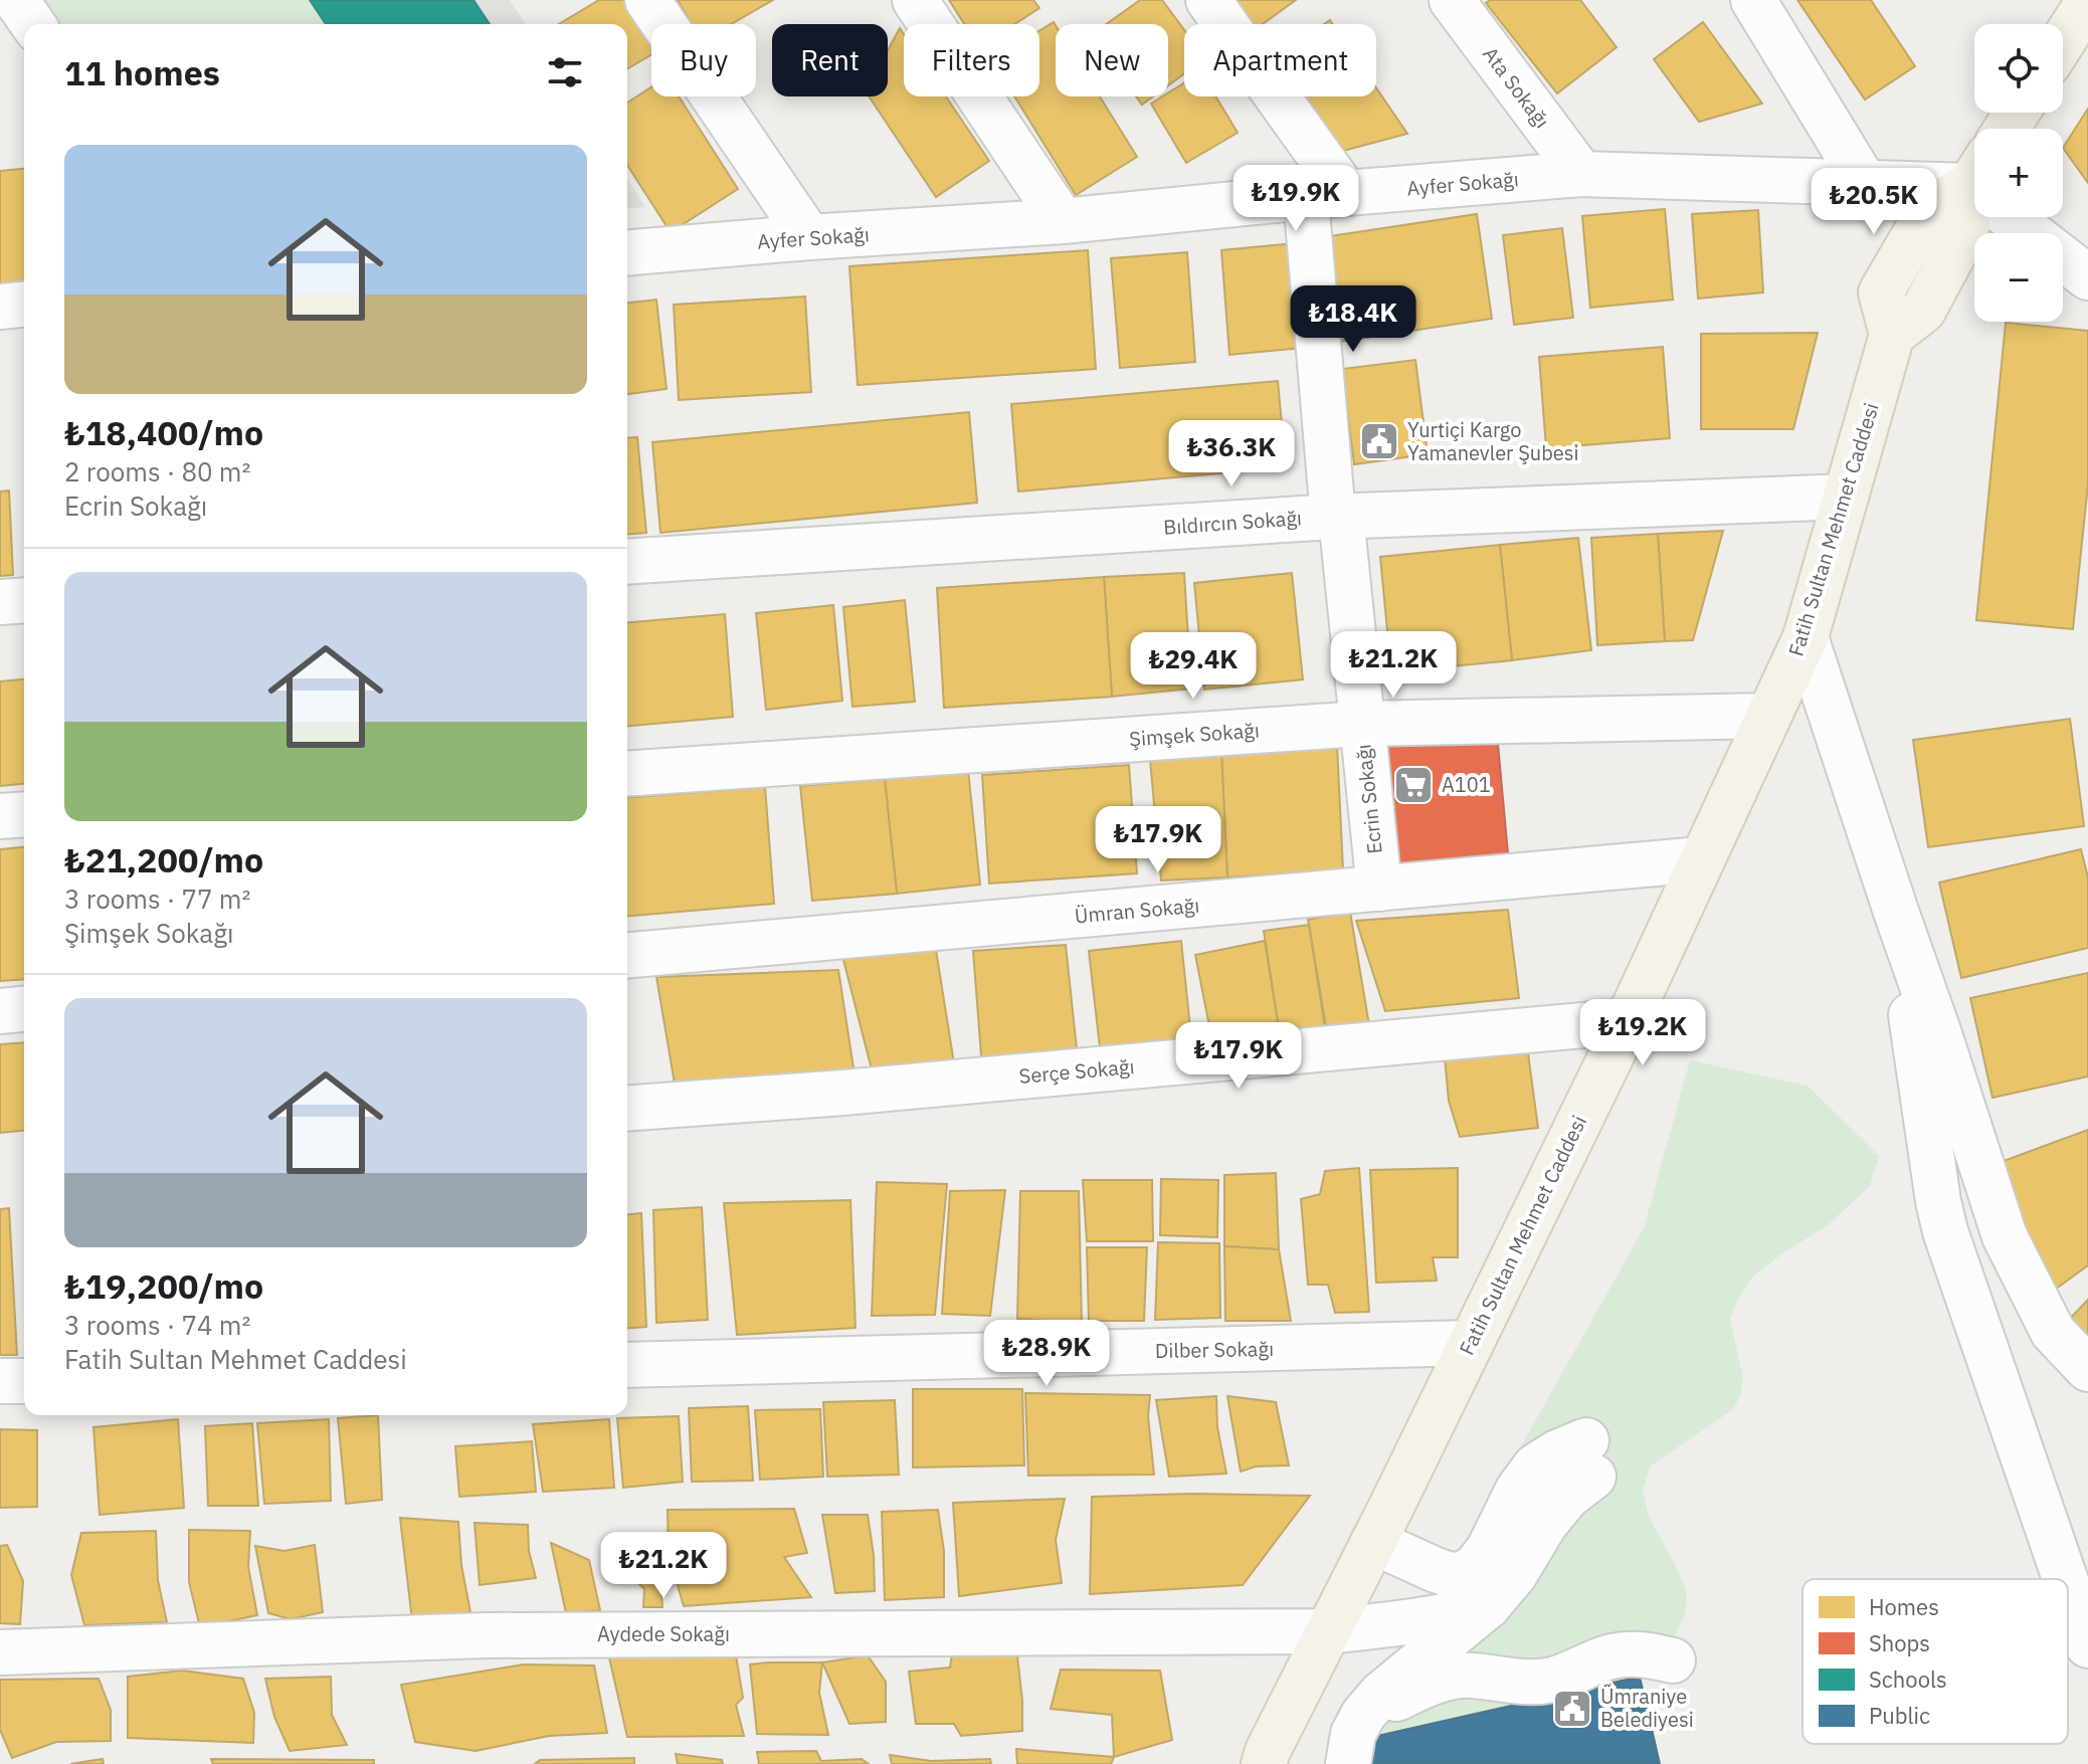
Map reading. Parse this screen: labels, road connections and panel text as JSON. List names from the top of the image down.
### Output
{
  "streets": {
    "main road": ["Fatih Sultan Mehmet Caddesi"],
    "street": [
      "Ata Sokağı",
      "Ayfer Sokağı",
      "Bıldırcın Sokağı",
      "Şimşek Sokağı",
      "Ecrin Sokağı",
      "Ümran Sokağı",
      "Serçe Sokağı",
      "Dilber Sokağı",
      "Aydede Sokağı"
    ]
  },
  "crossings": [
    ["Ata Sokağı", "Ayfer Sokağı"],
    ["Ayfer Sokağı", "Ecrin Sokağı"],
    ["Bıldırcın Sokağı", "Fatih Sultan Mehmet Caddesi"],
    ["Bıldırcın Sokağı", "Ecrin Sokağı"],
    ["Fatih Sultan Mehmet Caddesi", "Şimşek Sokağı"],
    ["Fatih Sultan Mehmet Caddesi", "Ümran Sokağı"],
    ["Fatih Sultan Mehmet Caddesi", "Serçe Sokağı"],
    ["Fatih Sultan Mehmet Caddesi", "Dilber Sokağı"],
    ["Fatih Sultan Mehmet Caddesi", "Aydede Sokağı"],
    ["Şimşek Sokağı", "Ecrin Sokağı"],
    ["Ecrin Sokağı", "Ümran Sokağı"]
  ],
  "places": {
    "public building": ["Yurtiçi Kargo Yamanevler Şubesi", "Ümraniye Belediyesi"],
    "supermarket": ["A101"]
  },
  "legend": [
    "Homes",
    "Shops",
    "Schools",
    "Public"
  ],
  "page": {
    "map_buttons": ["+", "−"],
    "chip": [
      "Buy",
      "Rent",
      "Filters",
      "New",
      "Apartment"
    ],
    "heading": "11 homes",
    "list": [
      {
        "name": "₺18,400/mo",
        "note": "2 rooms · 80 m² · Ecrin Sokağı"
      },
      {
        "name": "₺21,200/mo",
        "note": "3 rooms · 77 m² · Şimşek Sokağı"
      },
      {
        "name": "₺19,200/mo",
        "note": "3 rooms · 74 m² · Fatih Sultan Mehmet Caddesi"
      }
    ],
    "price": [
      "₺19.9K",
      "₺20.5K",
      "₺18.4K",
      "₺36.3K",
      "₺21.2K",
      "₺29.4K",
      "₺17.9K",
      "₺19.2K",
      "₺17.9K",
      "₺28.9K",
      "₺21.2K"
    ]
  }
}
